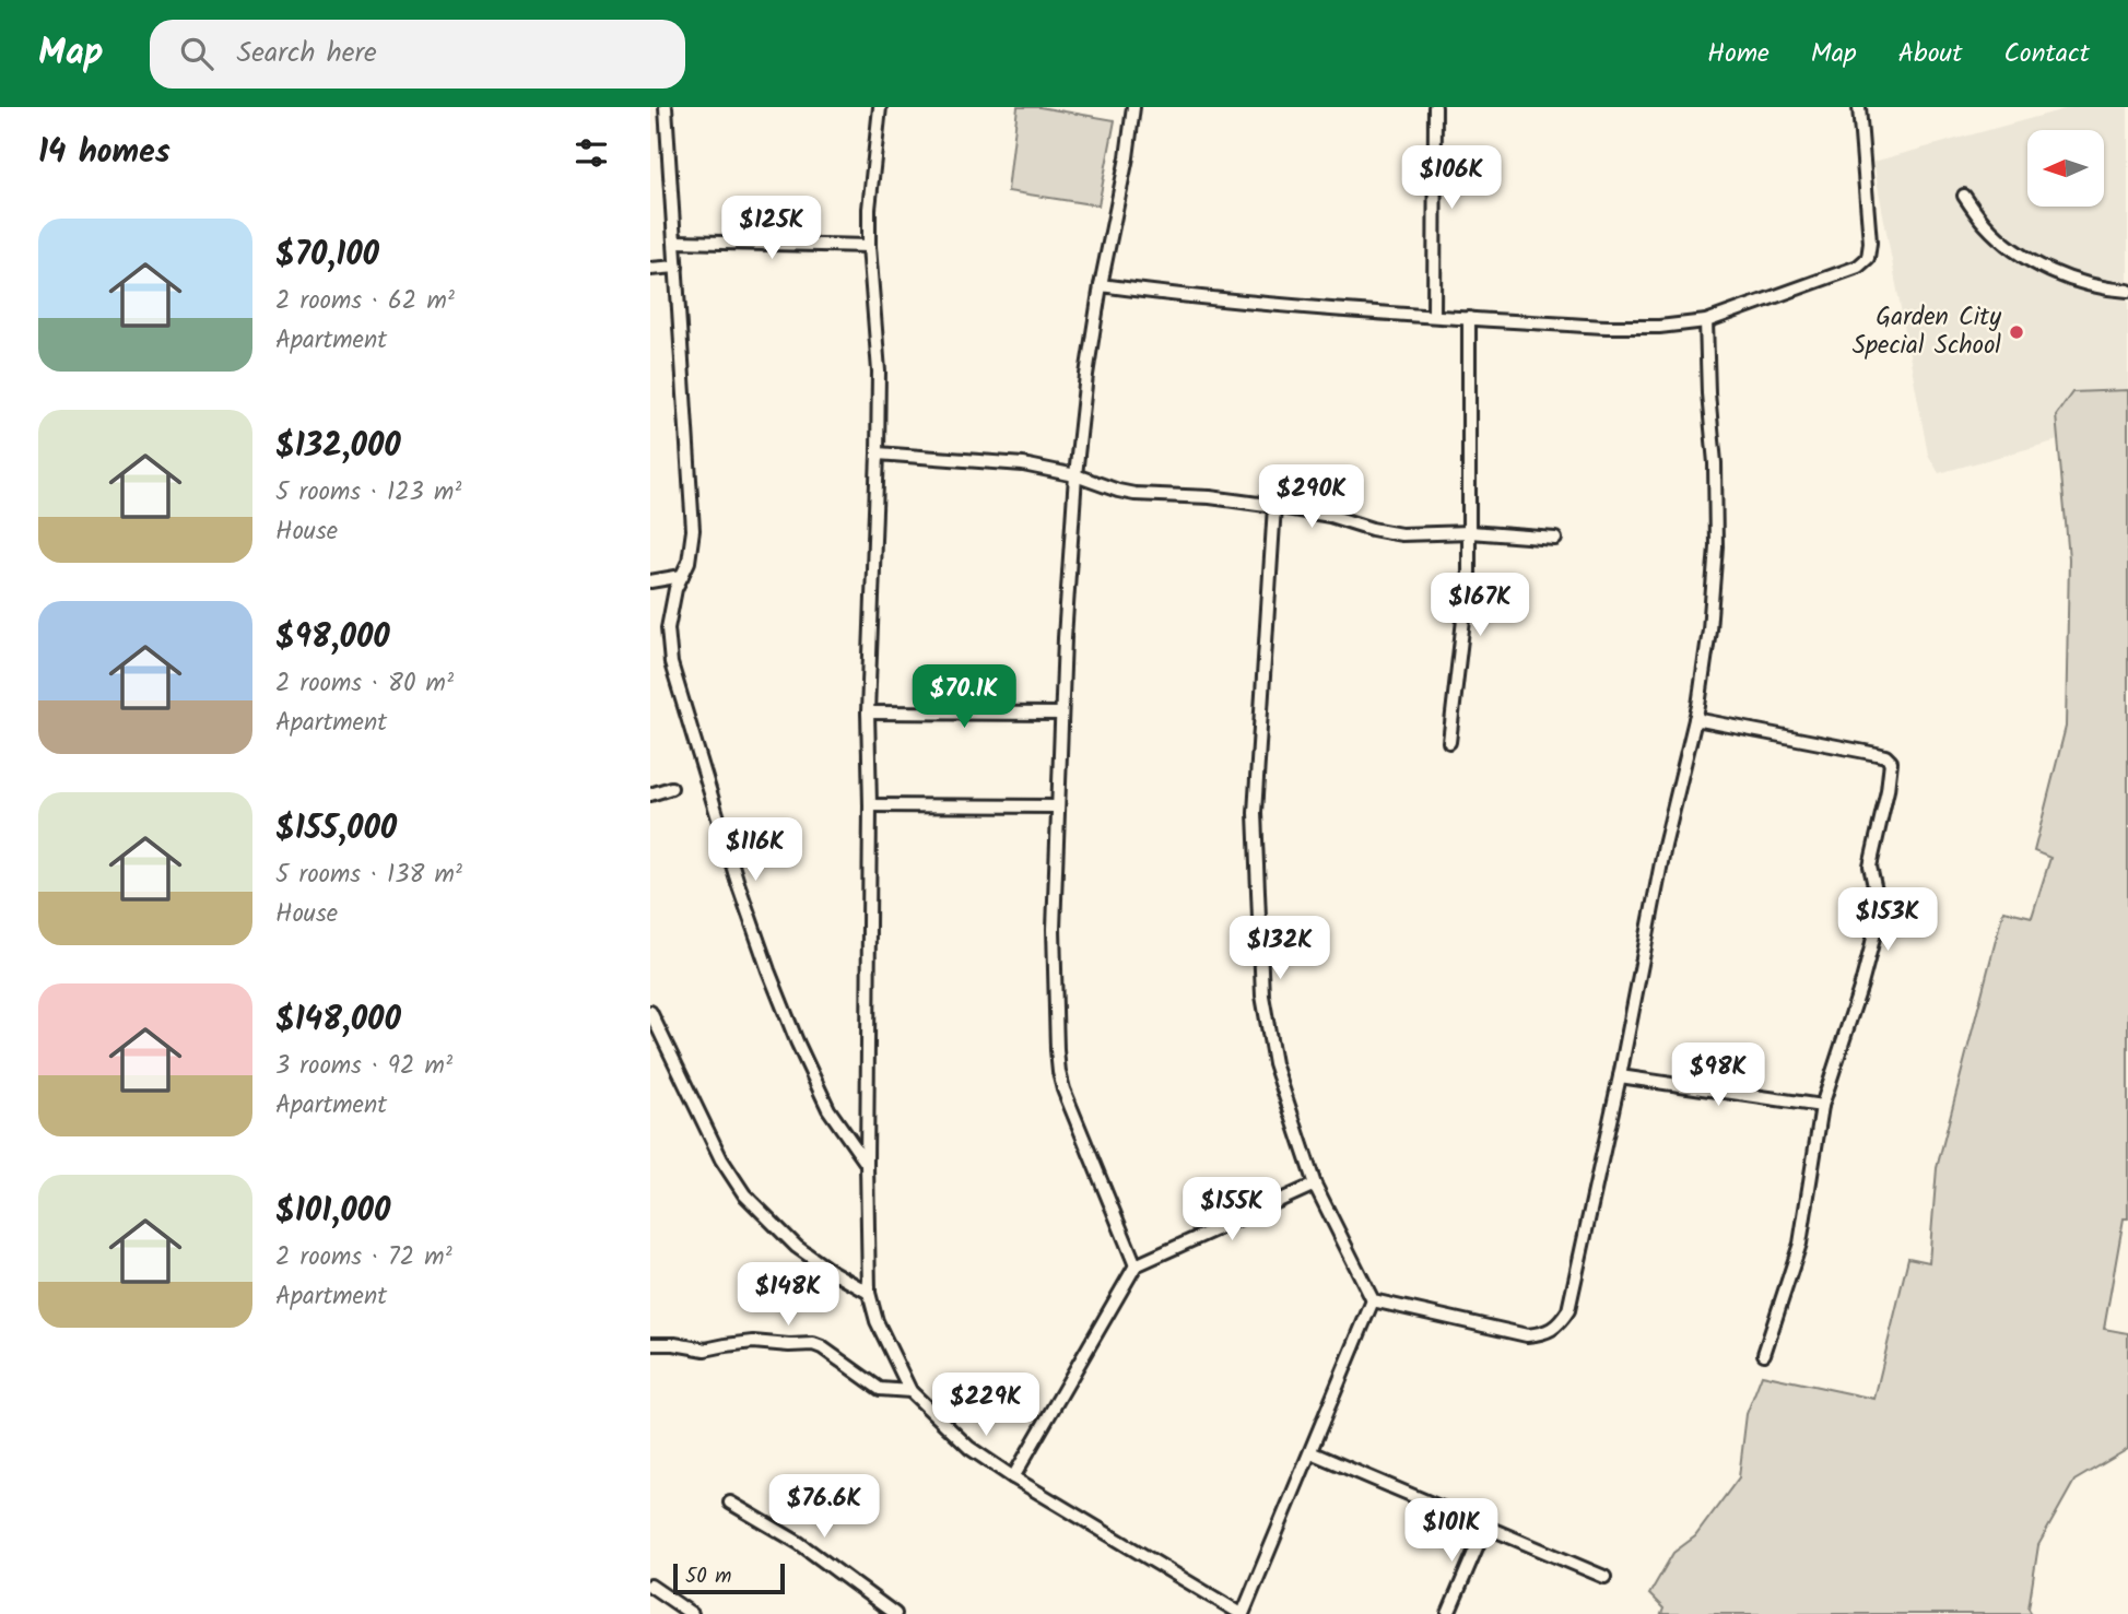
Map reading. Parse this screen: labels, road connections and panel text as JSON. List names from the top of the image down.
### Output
{
  "places": ["Garden City Special School"],
  "scale_bar": "50 m",
  "north": "left",
  "page": {
    "header": "Map",
    "search": "Search here",
    "nav": [
      "Home",
      "Map",
      "About",
      "Contact"
    ],
    "heading": "14 homes",
    "price": [
      "$106K",
      "$125K",
      "$290K",
      "$167K",
      "$70.1K",
      "$116K",
      "$153K",
      "$132K",
      "$98K",
      "$155K",
      "$148K",
      "$229K",
      "$76.6K",
      "$101K"
    ],
    "list": [
      {
        "name": "$70,100",
        "note": "2 rooms · 62 m² · Apartment"
      },
      {
        "name": "$132,000",
        "note": "5 rooms · 123 m² · House"
      },
      {
        "name": "$98,000",
        "note": "2 rooms · 80 m² · Apartment"
      },
      {
        "name": "$155,000",
        "note": "5 rooms · 138 m² · House"
      },
      {
        "name": "$148,000",
        "note": "3 rooms · 92 m² · Apartment"
      },
      {
        "name": "$101,000",
        "note": "2 rooms · 72 m² · Apartment"
      }
    ],
    "scale": "50 m"
  }
}
